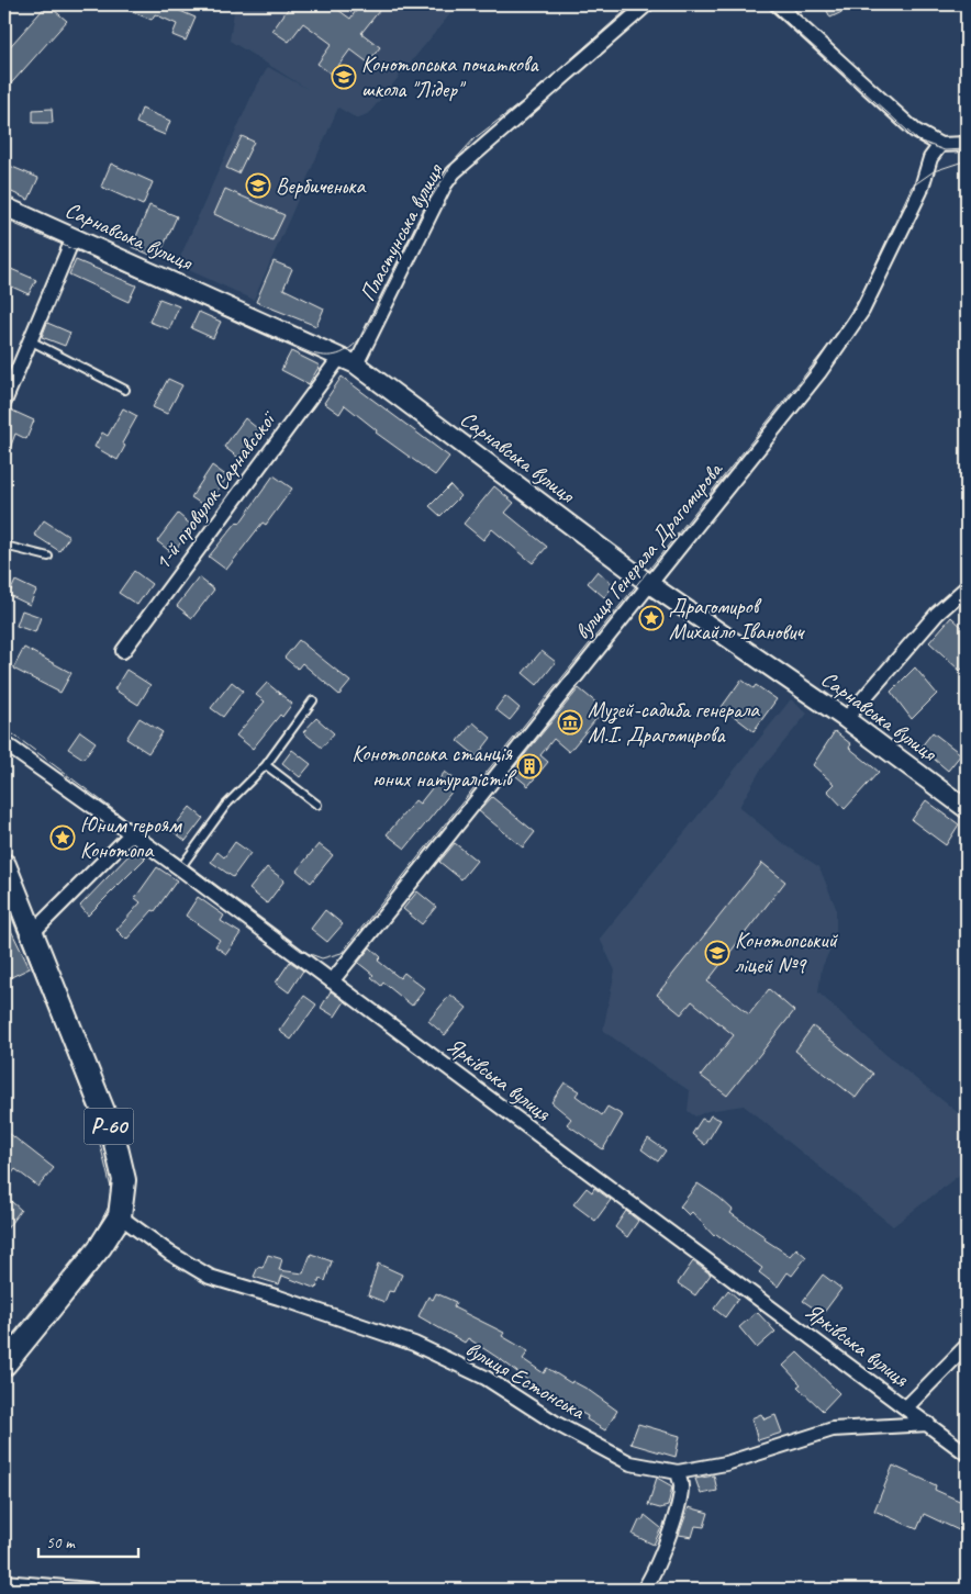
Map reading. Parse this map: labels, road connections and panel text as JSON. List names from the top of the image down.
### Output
{
  "streets": {
    "main road": ["Р-60"],
    "street": [
      "Пластунська вулиця",
      "Сарнавська вулиця",
      "1-й провулок Сарнавської",
      "вулиця Генерала Драгомирова",
      "Ярківська вулиця",
      "вулиця Естонська"
    ]
  },
  "crossings": [
    ["Пластунська вулиця", "Сарнавська вулиця"],
    ["Пластунська вулиця", "1-й провулок Сарнавської"],
    ["Сарнавська вулиця", "1-й провулок Сарнавської"],
    ["Сарнавська вулиця", "вулиця Генерала Драгомирова"],
    ["вулиця Генерала Драгомирова", "Ярківська вулиця"],
    ["Ярківська вулиця", "вулиця Естонська"],
    ["Р-60", "вулиця Естонська"]
  ],
  "places": {
    "school or university": ["Конотопська початкова школа \"Лідер\"", "Вербиченька", "Конотопський ліцей №9"],
    "place": ["Драгомиров Михайло Іванович", "Юним героям Конотопа"],
    "museum": ["Музей-садиба генерала М.І. Драгомирова"],
    "building": ["Конотопська станція юних натуралістів"]
  },
  "scale_bar": "50 m"
}
